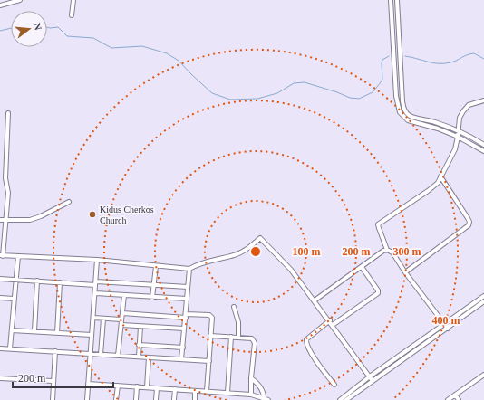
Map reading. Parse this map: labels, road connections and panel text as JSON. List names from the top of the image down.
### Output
{
  "places": ["Kidus Cherkos Church"],
  "scale_bar": "200 m",
  "north": "right",
  "rings": [
    "100 m",
    "200 m",
    "300 m",
    "400 m"
  ]
}
